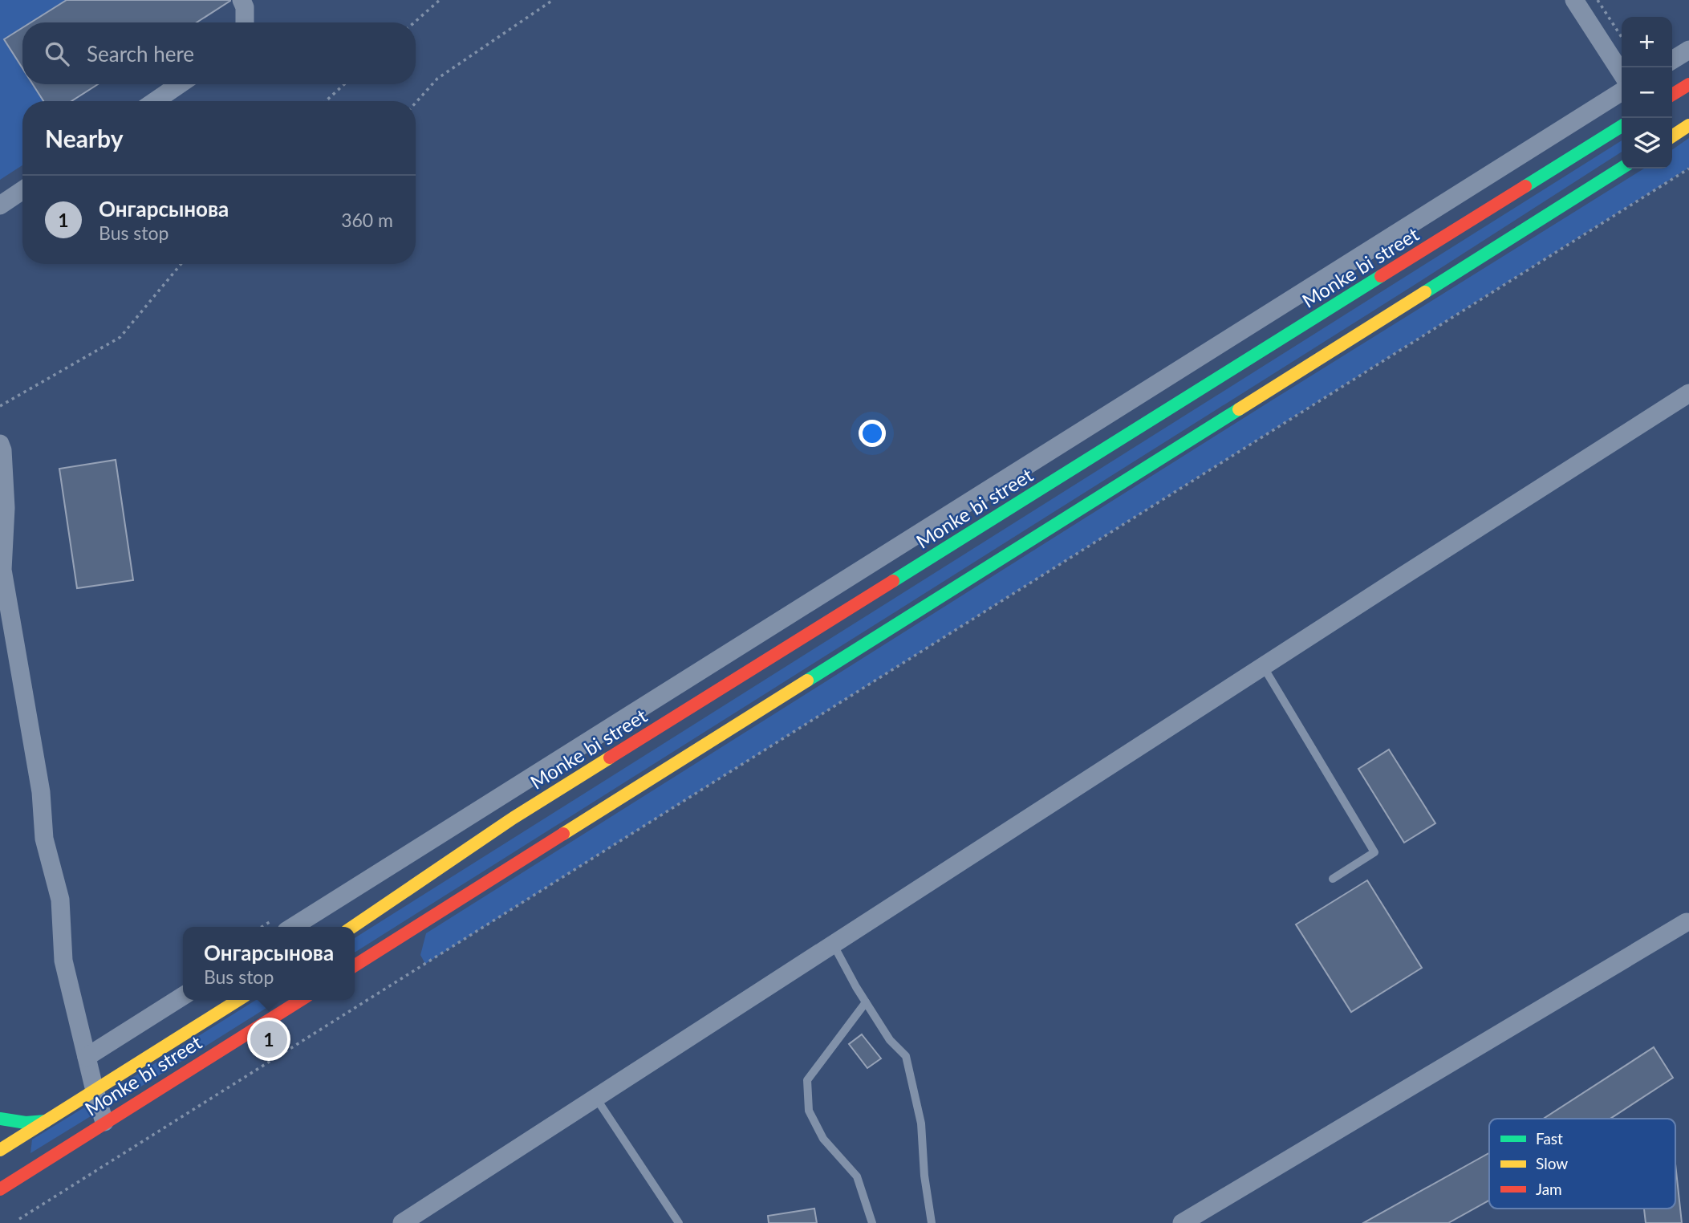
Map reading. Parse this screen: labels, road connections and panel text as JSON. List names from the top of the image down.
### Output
{
  "streets": {
    "main road": ["Monke bi street"]
  },
  "legend": ["Fast", "Slow", "Jam"],
  "page": {
    "map_buttons": ["+", "−"],
    "search": "Search here",
    "heading": "Nearby",
    "list": [
      {
        "mark": "1",
        "name": "Онгарсынова",
        "note": "Bus stop",
        "value": "360 m"
      }
    ],
    "popup": ["Онгарсынова", "Bus stop"],
    "pins": "1"
  }
}
